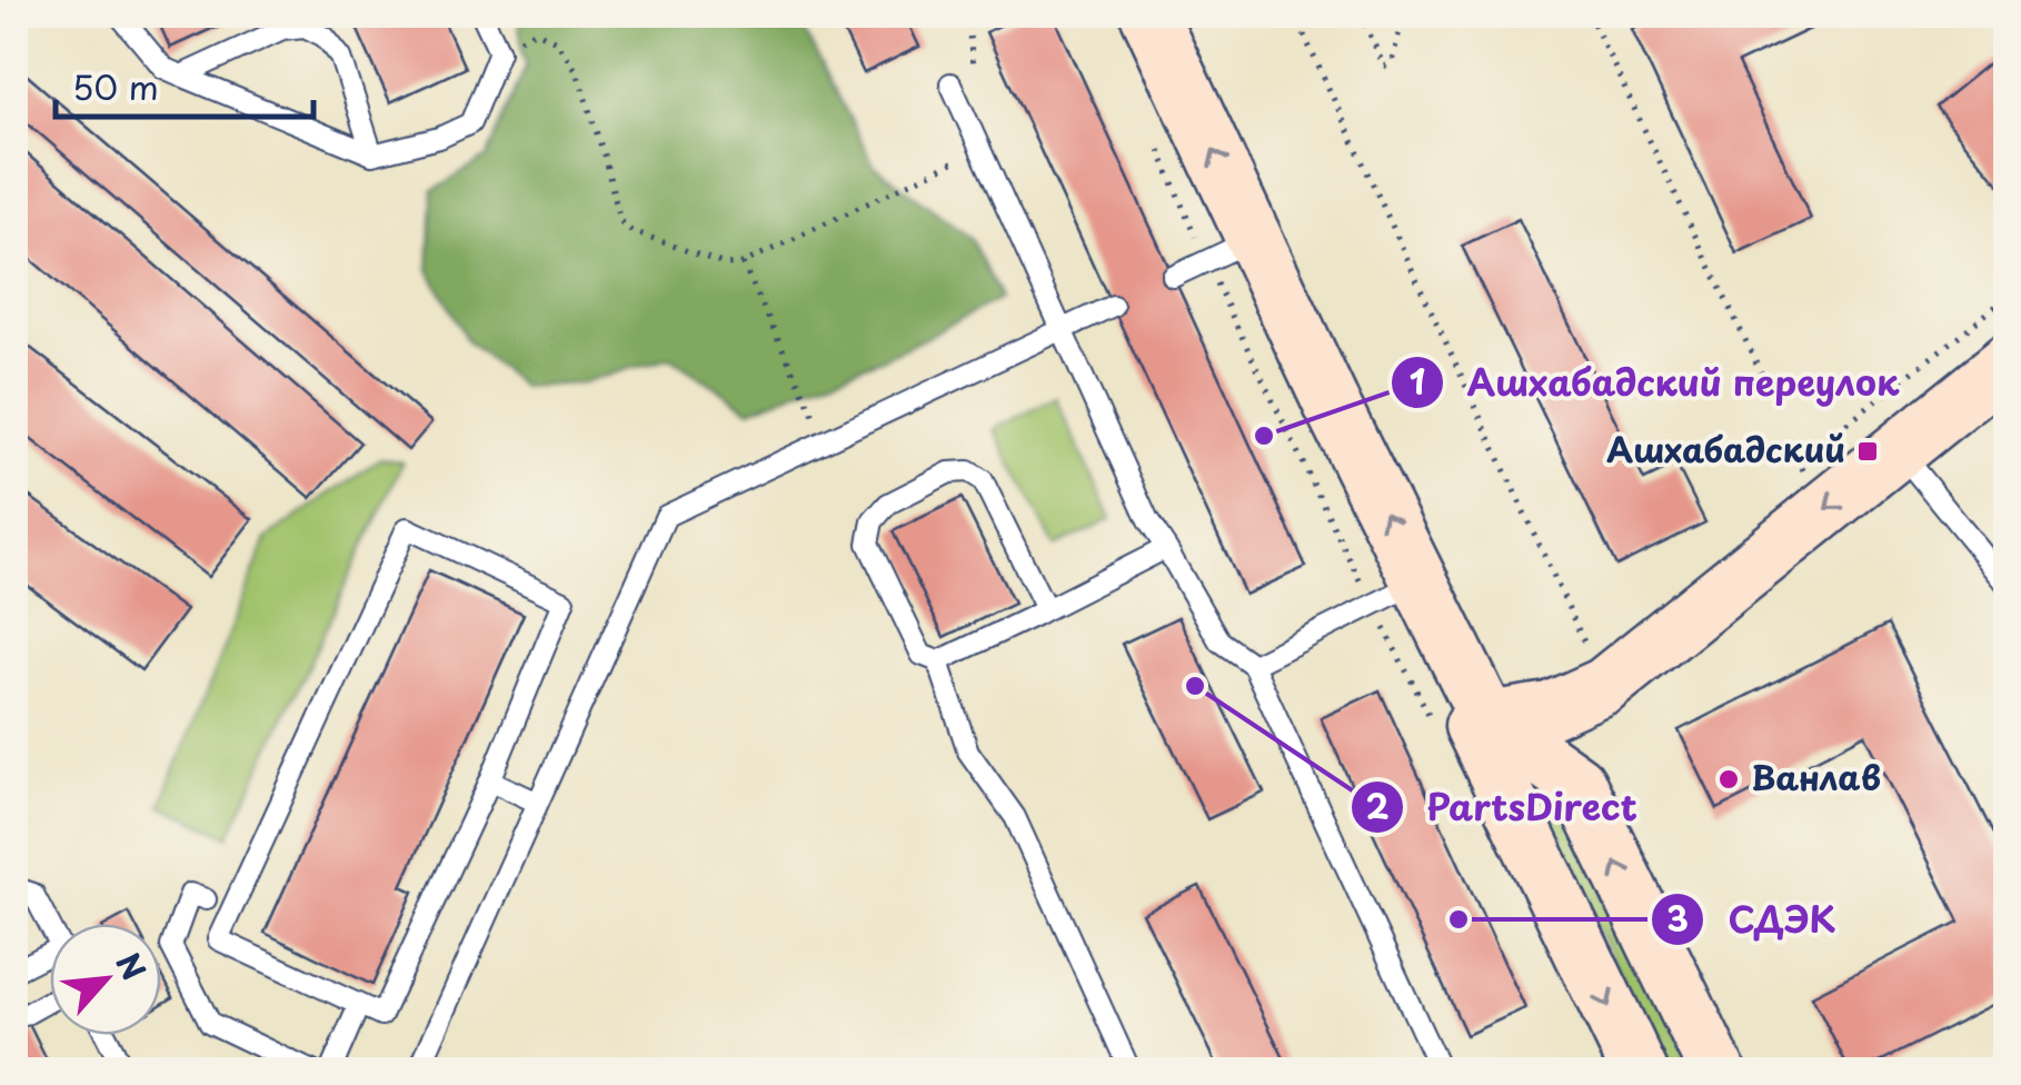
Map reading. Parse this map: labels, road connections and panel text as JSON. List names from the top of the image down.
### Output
{
  "places": {
    "other": [
      "Ашхабадский переулок",
      "PartsDirect",
      "Ванлав",
      "СДЭК"
    ],
    "transit": ["Ашхабадский"]
  },
  "scale_bar": "50 m",
  "north": "top right"
}
